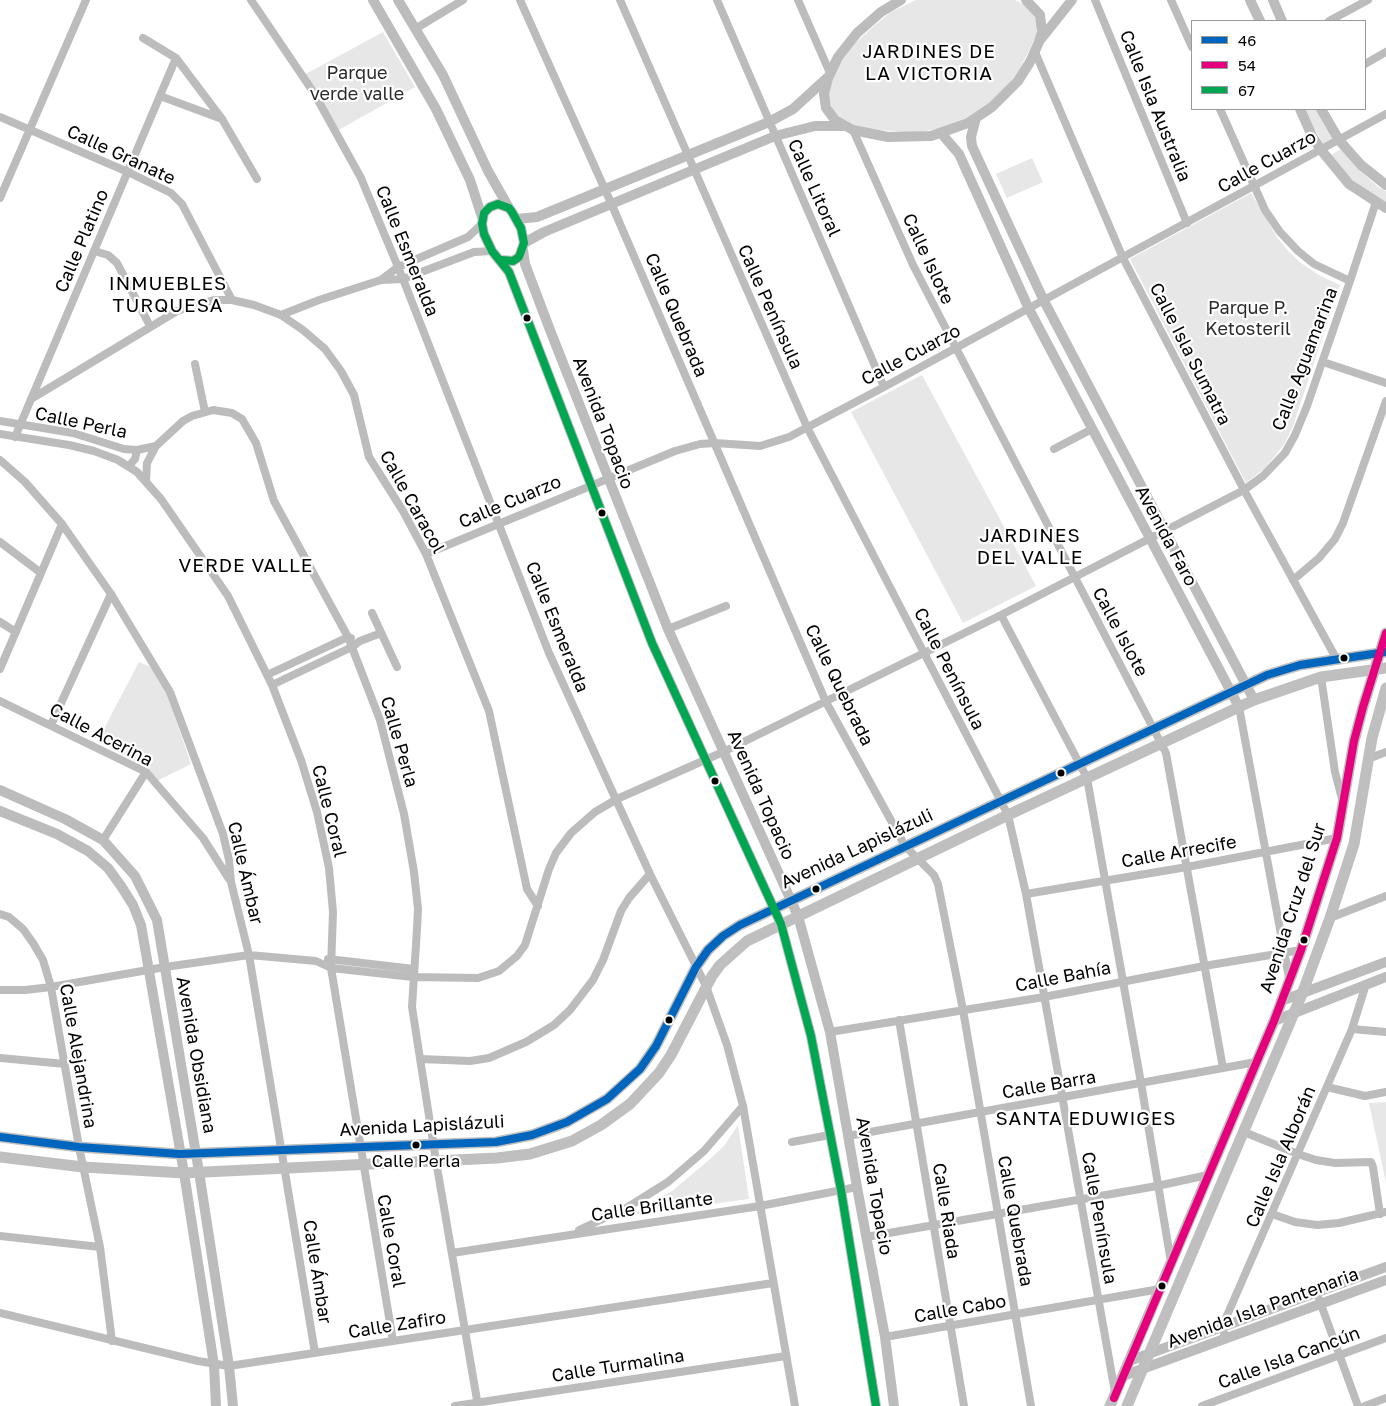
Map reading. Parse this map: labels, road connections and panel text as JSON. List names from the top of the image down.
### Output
{
  "streets": {
    "main road": ["Avenida Lapislázuli", "Avenida Cruz del Sur"],
    "street": [
      "Calle Isla Australia",
      "Calle Granate",
      "Calle Cuarzo",
      "Calle Litoral",
      "Calle Platino",
      "Calle Esmeralda",
      "Calle Islote",
      "Calle Península",
      "Calle Quebrada",
      "Calle Isla Sumatra",
      "Calle Aguamarina",
      "Calle Perla",
      "Avenida Topacio",
      "Calle Caracol",
      "Avenida Faro",
      "Calle Acerina",
      "Calle Coral",
      "Calle Arrecife",
      "Calle Ámbar",
      "Calle Bahía",
      "Avenida Obsidiana",
      "Calle Alejandrina",
      "Calle Barra",
      "Calle Isla Alborán",
      "Calle Brillante",
      "Calle Riada",
      "Avenida Isla Pantenaria",
      "Calle Cabo",
      "Calle Zafiro",
      "Calle Isla Cancún",
      "Calle Turmalina"
    ]
  },
  "crossings": [
    ["Calle Isla Australia", "Calle Cuarzo"],
    ["Calle Granate", "Calle Platino"],
    ["Calle Granate", "Calle Caracol"],
    ["Calle Cuarzo", "Calle Litoral"],
    ["Calle Cuarzo", "Calle Esmeralda"],
    ["Calle Cuarzo", "Calle Islote"],
    ["Calle Cuarzo", "Calle Península"],
    ["Calle Cuarzo", "Calle Quebrada"],
    ["Calle Cuarzo", "Calle Isla Sumatra"],
    ["Calle Cuarzo", "Avenida Topacio"],
    ["Calle Cuarzo", "Calle Caracol"],
    ["Calle Cuarzo", "Avenida Faro"],
    ["Calle Platino", "Calle Perla"],
    ["Calle Platino", "Calle Caracol"],
    ["Calle Platino", "Calle Coral"],
    ["Calle Esmeralda", "Calle Aguamarina"],
    ["Calle Esmeralda", "Avenida Lapislázuli"],
    ["Calle Esmeralda", "Calle Brillante"],
    ["Calle Esmeralda", "Calle Zafiro"],
    ["Calle Esmeralda", "Calle Turmalina"],
    ["Calle Islote", "Calle Aguamarina"],
    ["Calle Islote", "Avenida Lapislázuli"],
    ["Calle Islote", "Calle Arrecife"],
    ["Calle Islote", "Calle Bahía"],
    ["Calle Islote", "Calle Barra"],
    ["Calle Península", "Calle Aguamarina"],
    ["Calle Península", "Avenida Lapislázuli"],
    ["Calle Península", "Calle Arrecife"],
    ["Calle Península", "Avenida Cruz del Sur"],
    ["Calle Península", "Calle Bahía"],
    ["Calle Península", "Calle Barra"],
    ["Calle Península", "Calle Cabo"],
    ["Calle Quebrada", "Calle Aguamarina"],
    ["Calle Quebrada", "Avenida Lapislázuli"],
    ["Calle Quebrada", "Calle Bahía"],
    ["Calle Quebrada", "Calle Barra"],
    ["Calle Quebrada", "Calle Cabo"],
    ["Calle Isla Sumatra", "Calle Aguamarina"],
    ["Calle Isla Sumatra", "Avenida Lapislázuli"],
    ["Calle Aguamarina", "Calle Perla"],
    ["Calle Aguamarina", "Avenida Topacio"],
    ["Calle Aguamarina", "Calle Caracol"],
    ["Calle Aguamarina", "Avenida Faro"],
    ["Calle Aguamarina", "Calle Coral"],
    ["Calle Aguamarina", "Calle Ámbar"],
    ["Calle Aguamarina", "Avenida Obsidiana"],
    ["Calle Aguamarina", "Calle Alejandrina"],
    ["Calle Perla", "Calle Coral"],
    ["Calle Perla", "Avenida Lapislázuli"],
    ["Calle Perla", "Calle Brillante"],
    ["Calle Perla", "Calle Zafiro"],
    ["Calle Perla", "Calle Turmalina"],
    ["Avenida Topacio", "Avenida Lapislázuli"],
    ["Avenida Topacio", "Calle Bahía"],
    ["Avenida Topacio", "Calle Barra"],
    ["Avenida Topacio", "Calle Brillante"],
    ["Avenida Topacio", "Calle Cabo"],
    ["Avenida Faro", "Avenida Lapislázuli"],
    ["Avenida Faro", "Calle Arrecife"],
    ["Avenida Faro", "Avenida Cruz del Sur"],
    ["Avenida Faro", "Calle Bahía"],
    ["Calle Acerina", "Calle Ámbar"],
    ["Calle Coral", "Avenida Lapislázuli"],
    ["Calle Coral", "Calle Zafiro"],
    ["Avenida Lapislázuli", "Calle Ámbar"],
    ["Avenida Lapislázuli", "Avenida Cruz del Sur"],
    ["Avenida Lapislázuli", "Avenida Obsidiana"],
    ["Avenida Lapislázuli", "Calle Alejandrina"],
    ["Calle Arrecife", "Avenida Cruz del Sur"],
    ["Calle Ámbar", "Calle Zafiro"],
    ["Avenida Cruz del Sur", "Calle Bahía"],
    ["Avenida Cruz del Sur", "Calle Barra"],
    ["Avenida Cruz del Sur", "Avenida Isla Pantenaria"],
    ["Avenida Cruz del Sur", "Calle Cabo"],
    ["Calle Bahía", "Calle Riada"],
    ["Avenida Obsidiana", "Calle Zafiro"],
    ["Calle Alejandrina", "Calle Zafiro"],
    ["Calle Barra", "Calle Riada"],
    ["Calle Isla Alborán", "Avenida Isla Pantenaria"],
    ["Calle Riada", "Calle Cabo"]
  ],
  "districts": [
    "JARDINES DE LA VICTORIA",
    "INMUEBLES TURQUESA",
    "JARDINES DEL VALLE",
    "VERDE VALLE",
    "SANTA EDUWIGES"
  ],
  "parks": ["Parque verde valle", "Parque P. Ketosteril"],
  "places": ["Calle Perla"],
  "lines": ["transit line 67", "transit line 54", "transit line 46"],
  "legend": ["46", "54", "67"]
}
